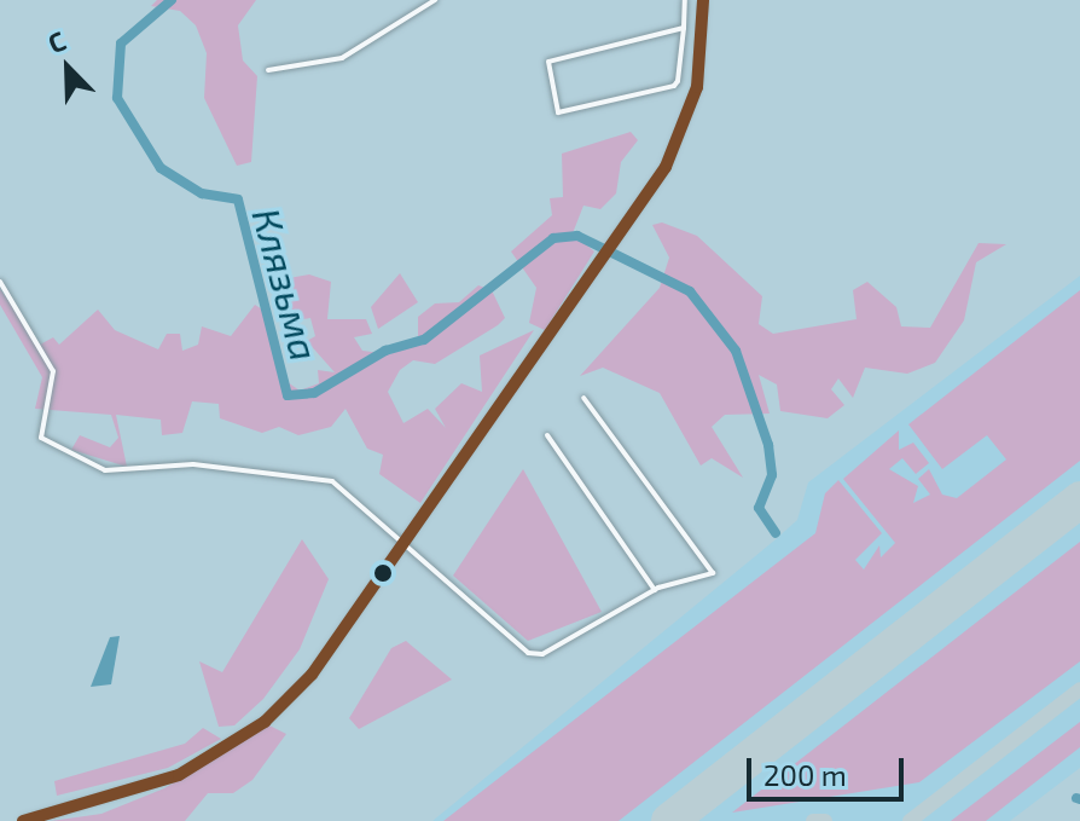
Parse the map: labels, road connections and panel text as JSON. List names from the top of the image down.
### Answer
{
  "water": ["Клязьма"],
  "scale_bar": "200 m",
  "north": "top left"
}
